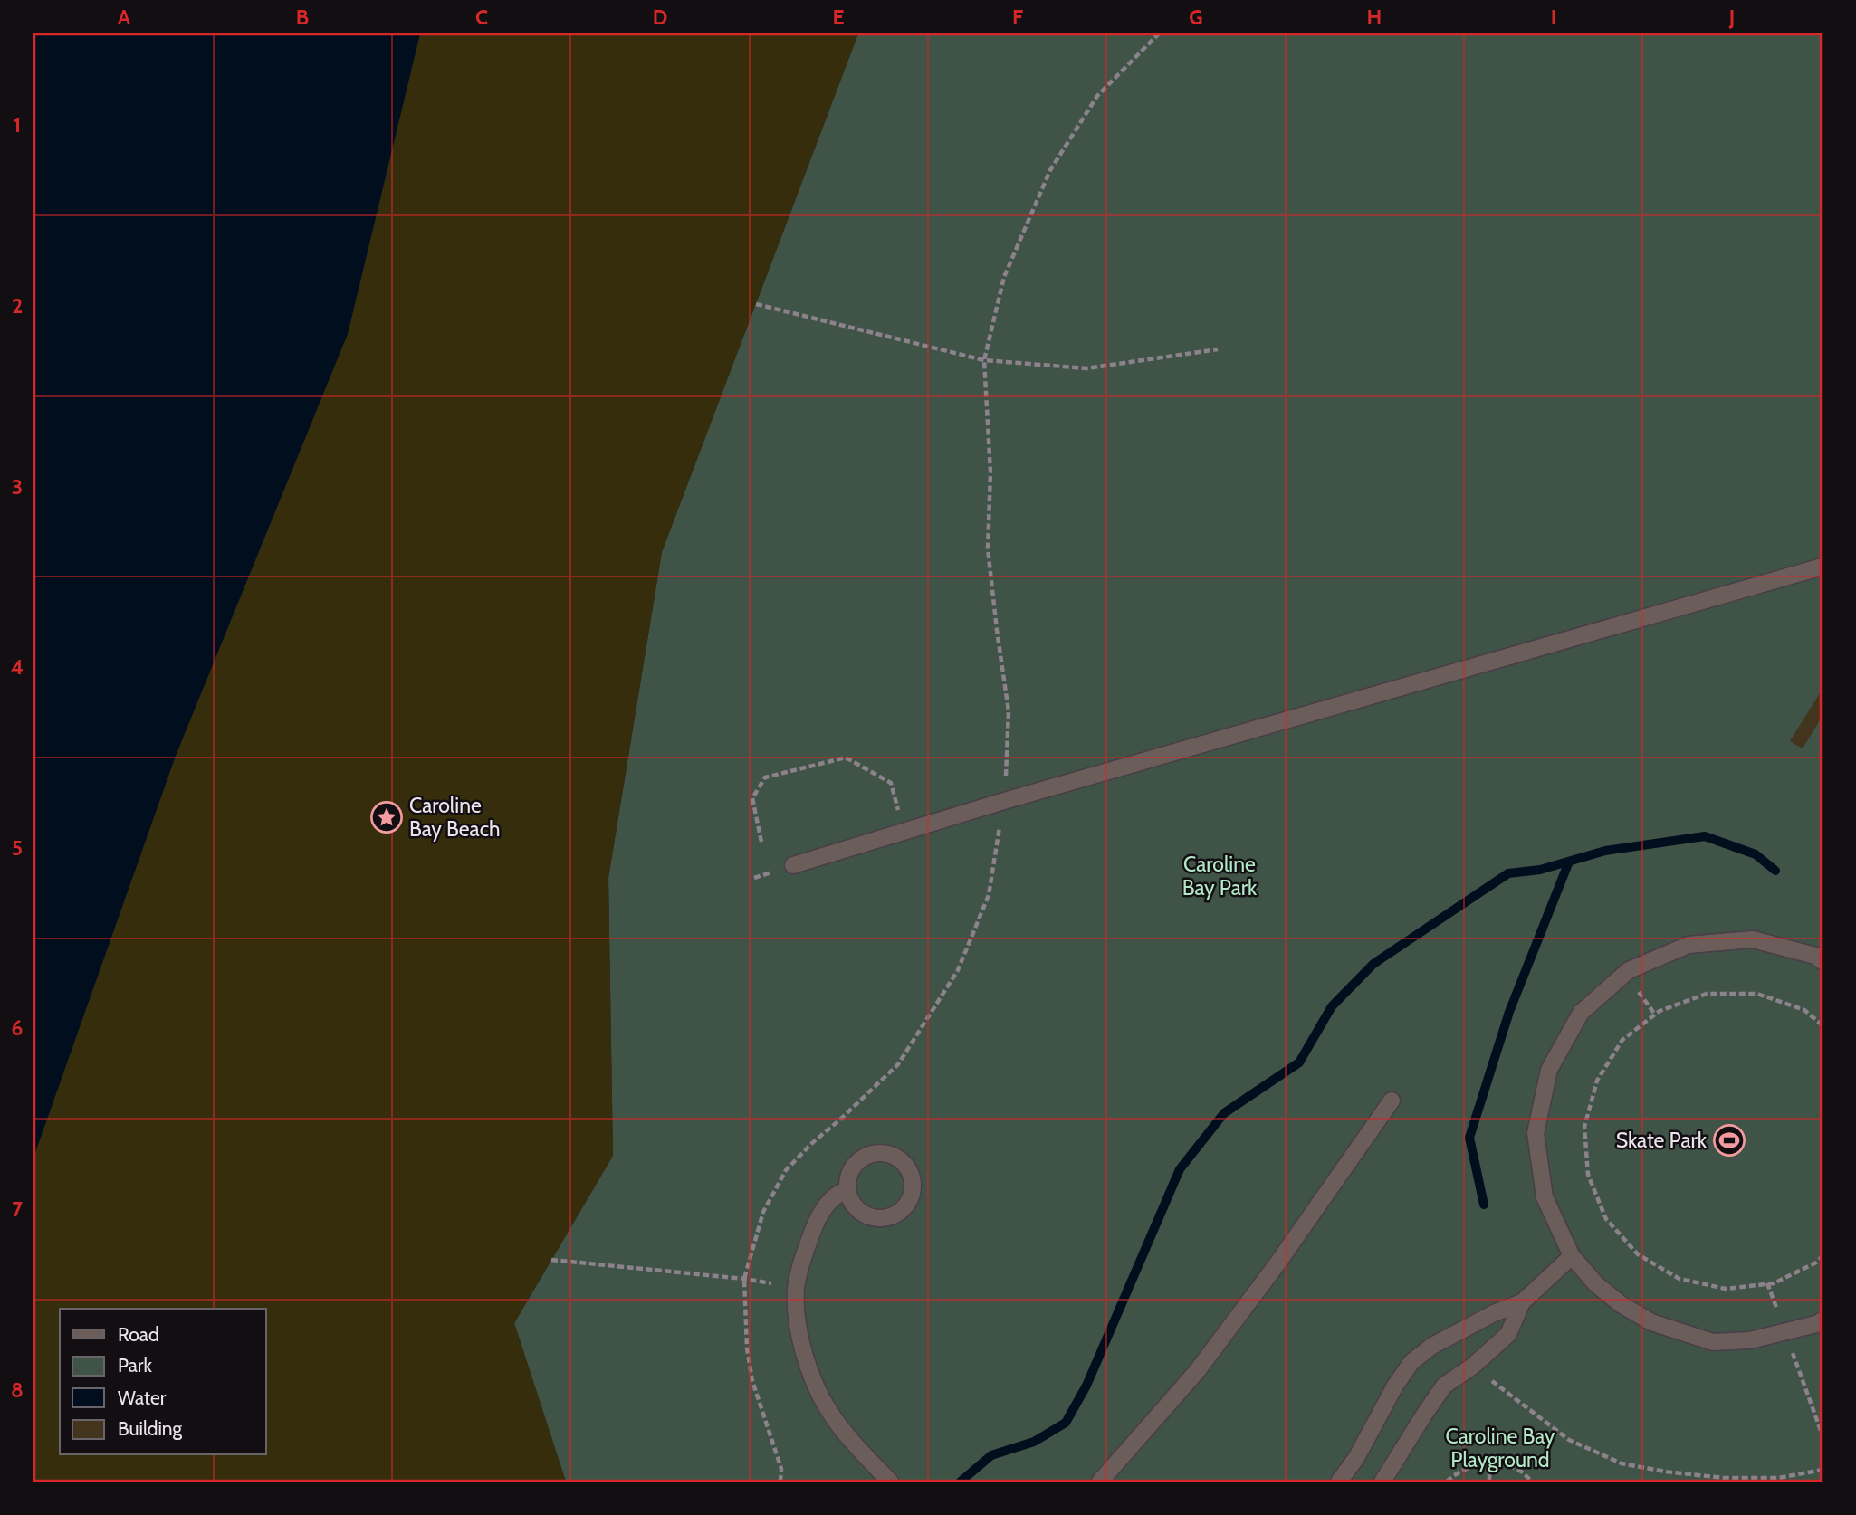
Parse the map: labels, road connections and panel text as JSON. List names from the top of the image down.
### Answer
{
  "parks": ["Caroline Bay Park", "Caroline Bay Playground"],
  "places": {
    "place": ["Caroline Bay Beach"],
    "sports": ["Skate Park"]
  },
  "legend": [
    "Road",
    "Park",
    "Water",
    "Building"
  ],
  "grid": {
    "columns": [
      "A",
      "B",
      "C",
      "D",
      "E",
      "F",
      "G",
      "H",
      "I",
      "J"
    ],
    "rows": [
      "1",
      "2",
      "3",
      "4",
      "5",
      "6",
      "7",
      "8"
    ]
  }
}
